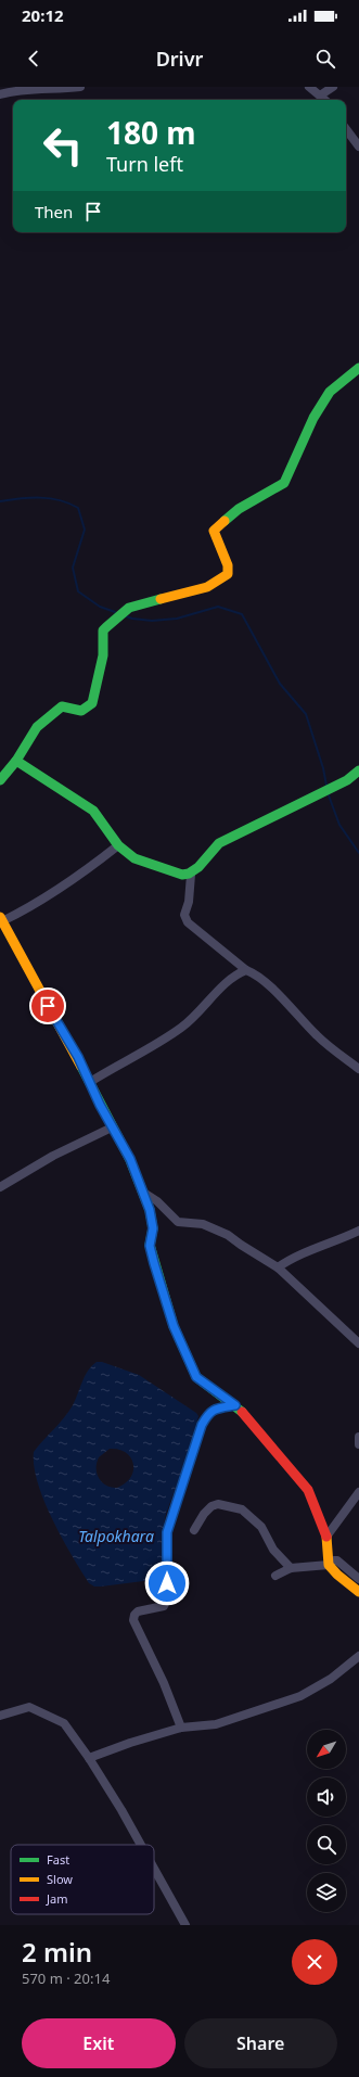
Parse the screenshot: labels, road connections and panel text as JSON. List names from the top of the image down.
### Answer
{
  "water": ["Talpokhara"],
  "legend": ["Fast", "Slow", "Jam"],
  "north": "bottom left",
  "page": {
    "status": "20:12",
    "header": "Drivr",
    "turn": ["180 m", "Turn left"],
    "then": "Then",
    "heading": ["2 min", "570 m · 20:14"],
    "buttons": ["Exit", "Share"]
  }
}
